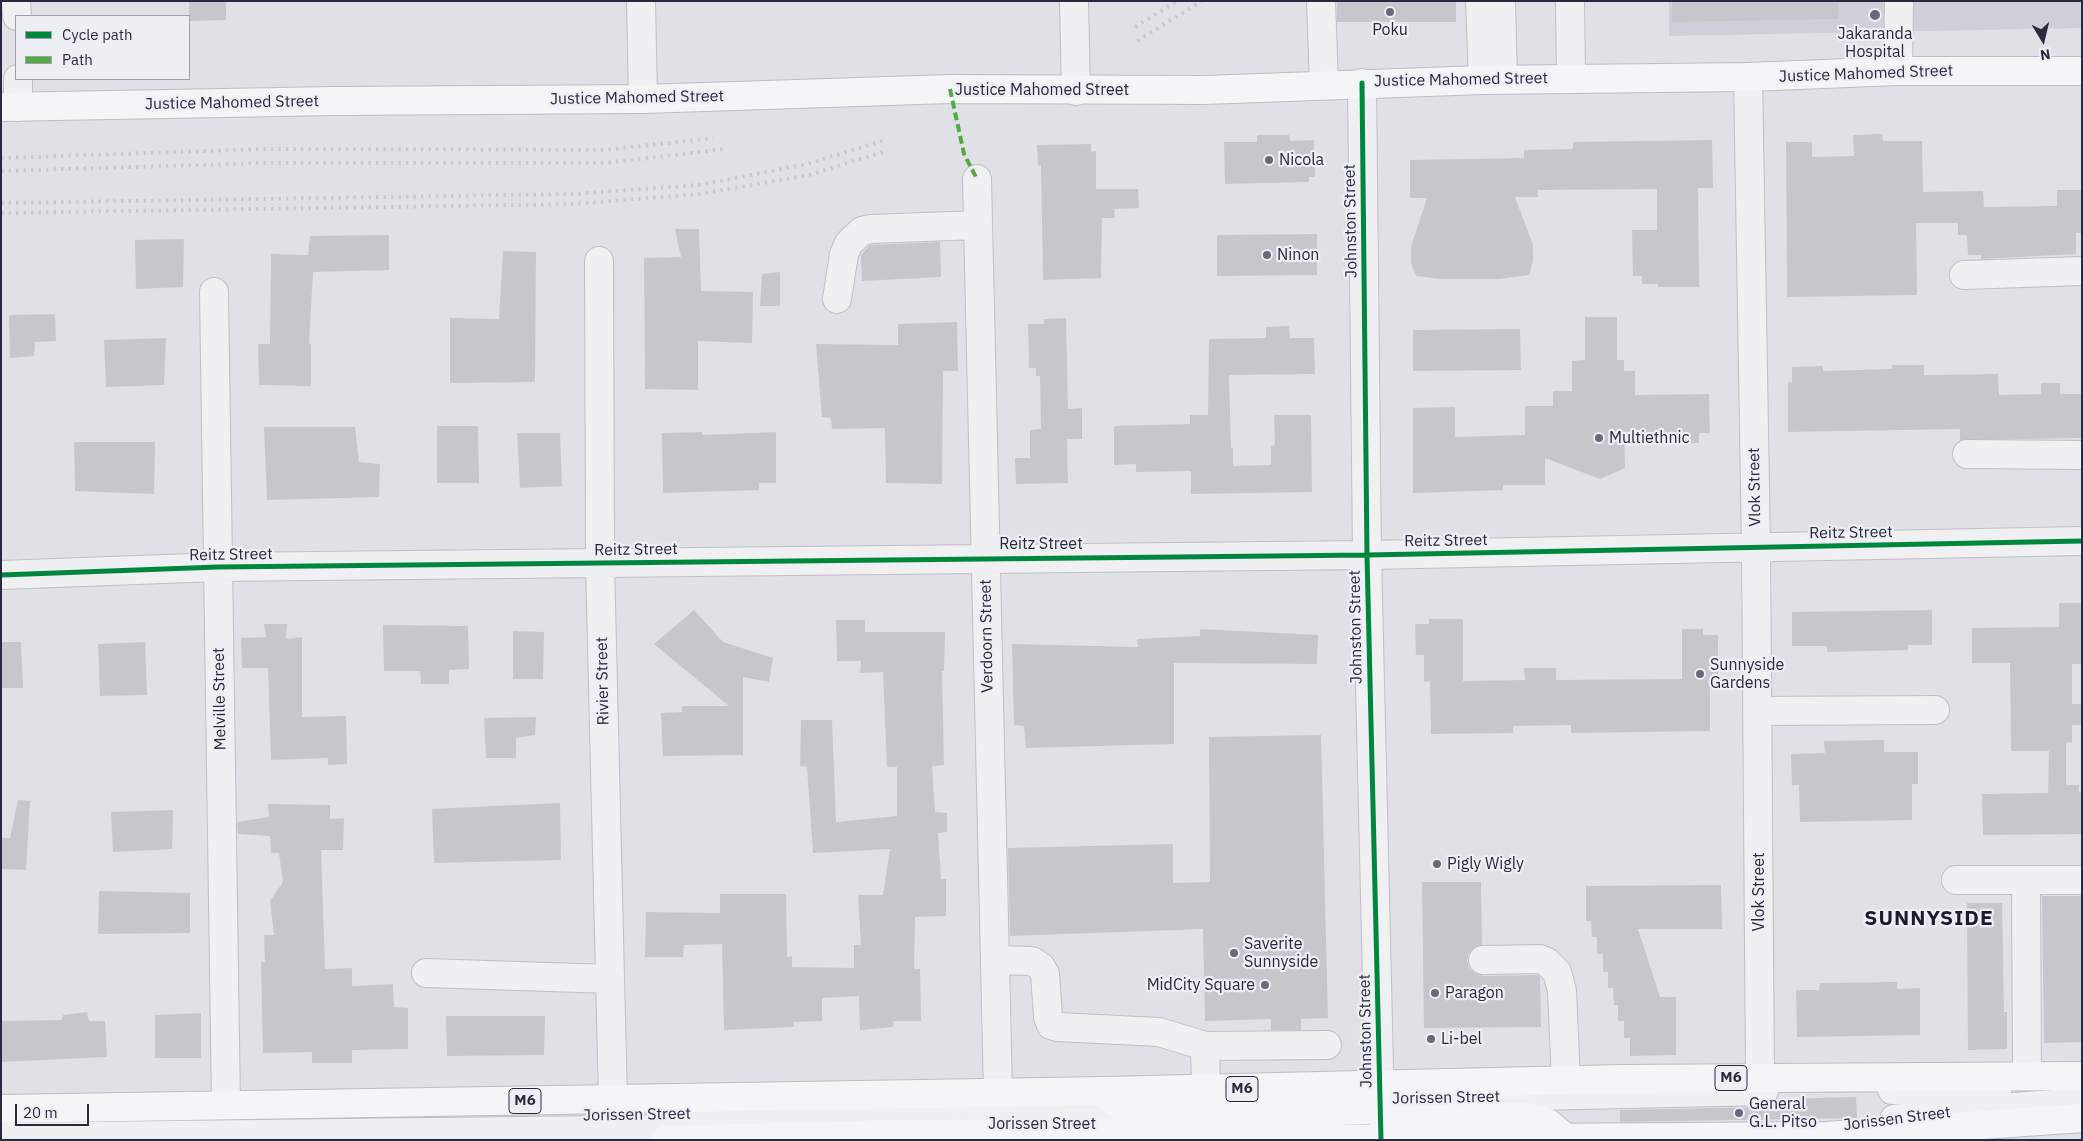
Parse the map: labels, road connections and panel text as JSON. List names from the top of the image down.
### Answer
{
  "streets": {
    "main road": ["Justice Mahomed Street", "M6", "Jorissen Street"],
    "street": [
      "Johnston Street",
      "Vlok Street",
      "Reitz Street",
      "Verdoorn Street",
      "Rivier Street",
      "Melville Street"
    ]
  },
  "crossings": [
    ["Justice Mahomed Street", "Johnston Street"],
    ["Justice Mahomed Street", "Vlok Street"],
    ["Johnston Street", "Reitz Street"],
    ["Johnston Street", "Jorissen Street"],
    ["Vlok Street", "Reitz Street"],
    ["Vlok Street", "Jorissen Street"],
    ["Reitz Street", "Verdoorn Street"],
    ["Reitz Street", "Rivier Street"],
    ["Reitz Street", "Melville Street"],
    ["Verdoorn Street", "Jorissen Street"],
    ["Rivier Street", "Jorissen Street"],
    ["Melville Street", "Jorissen Street"]
  ],
  "districts": ["SUNNYSIDE"],
  "places": [
    "Poku",
    "Jakaranda Hospital",
    "Nicola",
    "Ninon",
    "Multiethnic",
    "Sunnyside Gardens",
    "Pigly Wigly",
    "Saverite Sunnyside",
    "MidCity Square",
    "Paragon",
    "Li-bel",
    "General G.L. Pitso"
  ],
  "legend": ["Cycle path", "Path"],
  "scale_bar": "20 m",
  "north": "bottom"
}
